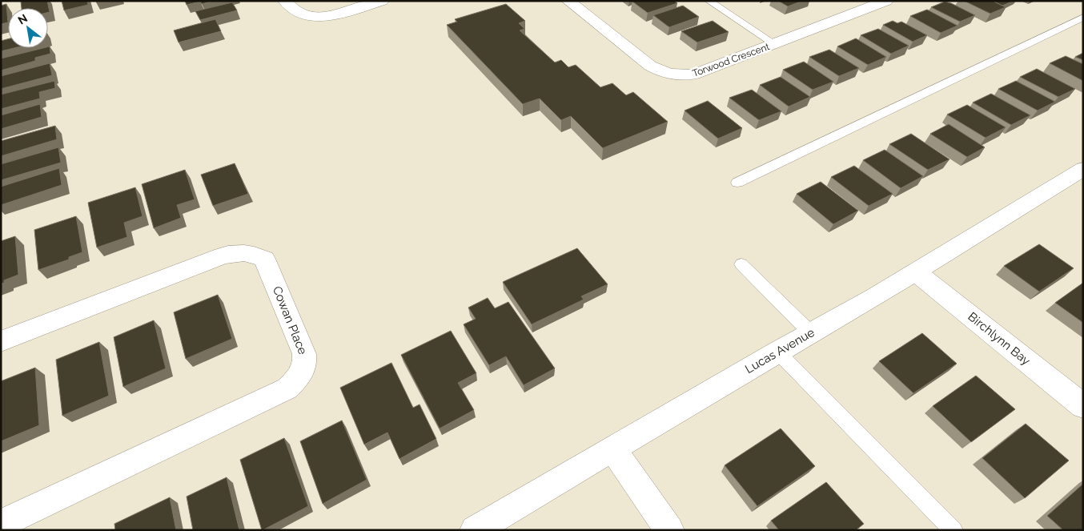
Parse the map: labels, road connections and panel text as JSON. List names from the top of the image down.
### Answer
{
  "streets": {
    "street": [
      "Torwood Crescent",
      "Cowan Place",
      "Birchlynn Bay",
      "Lucas Avenue"
    ]
  },
  "crossings": [
    ["Birchlynn Bay", "Lucas Avenue"]
  ],
  "north": "top left"
}
